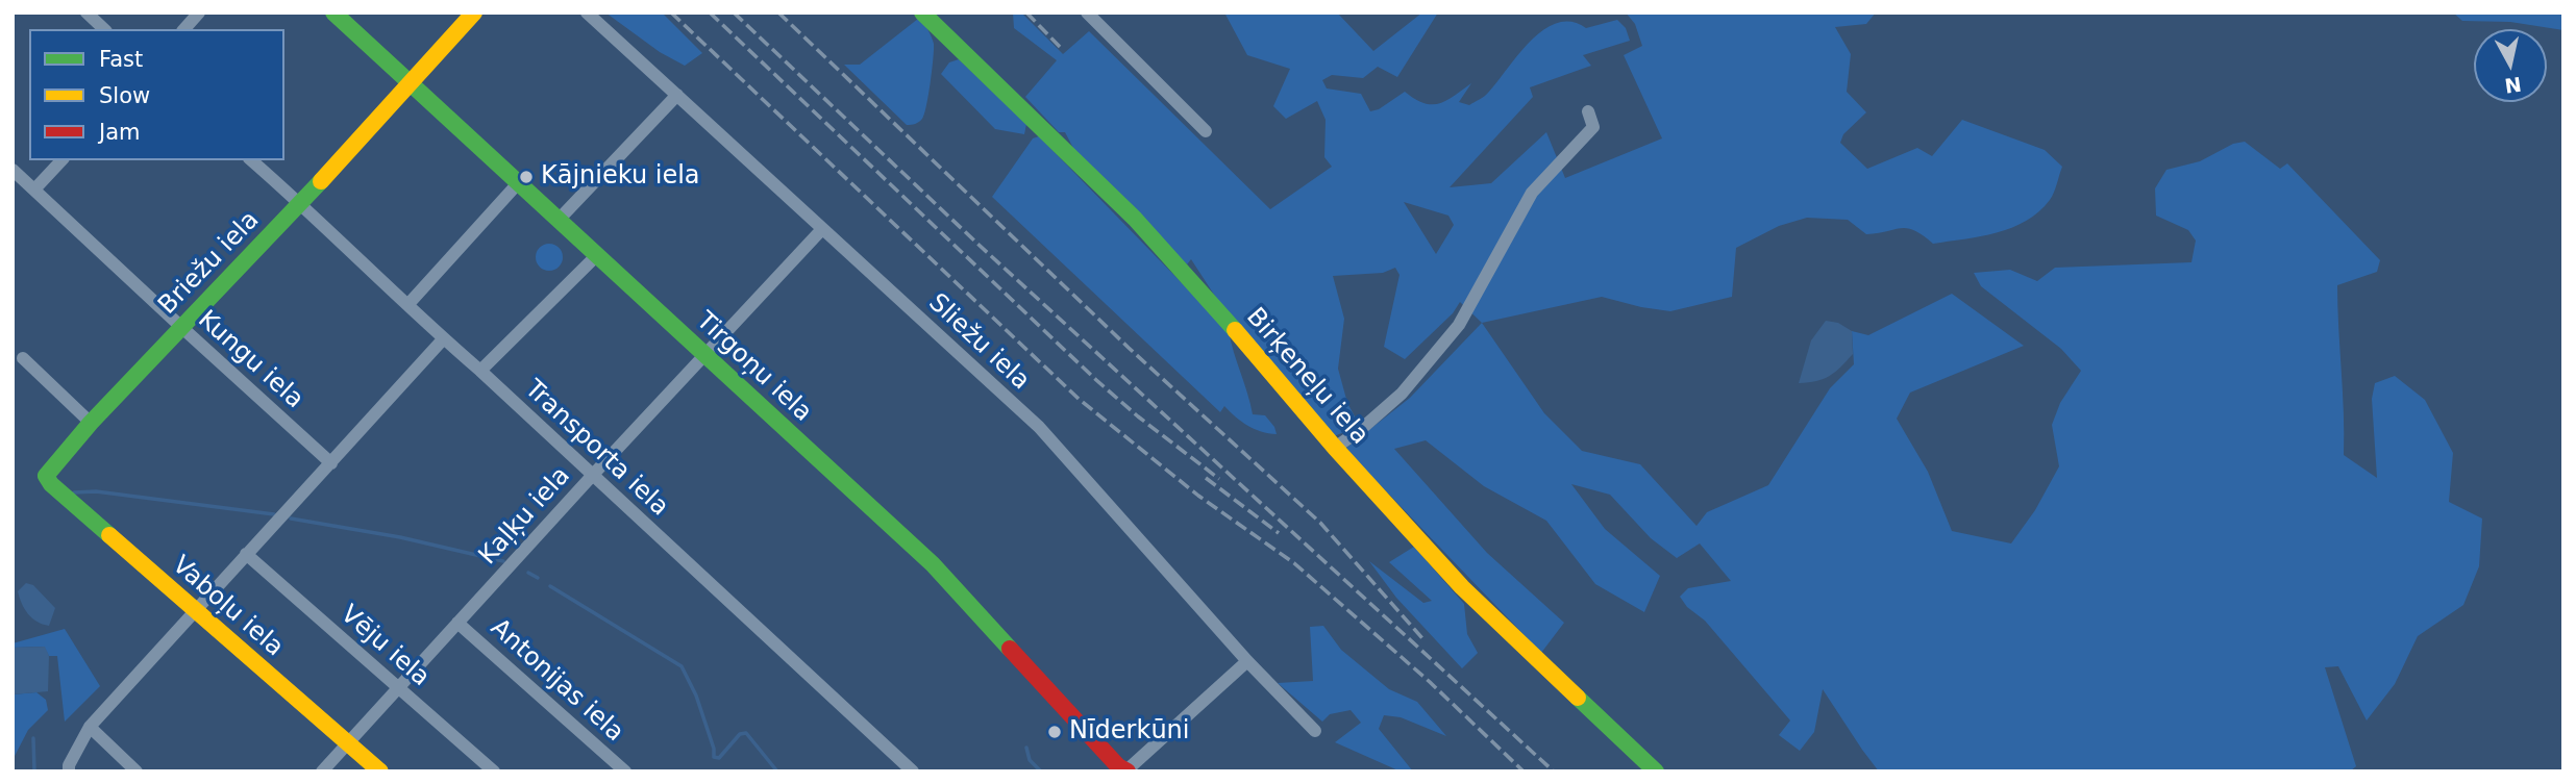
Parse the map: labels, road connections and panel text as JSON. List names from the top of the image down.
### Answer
{
  "streets": {
    "street": [
      "Briežu iela",
      "Sliežu iela",
      "Kungu iela",
      "Tirgoņu iela",
      "Birķeneļu iela",
      "Transporta iela",
      "Kaļķu iela",
      "Vaboļu iela",
      "Vēju iela",
      "Antonijas iela"
    ]
  },
  "crossings": [
    ["Briežu iela", "Kungu iela"],
    ["Briežu iela", "Tirgoņu iela"],
    ["Briežu iela", "Transporta iela"],
    ["Briežu iela", "Vaboļu iela"],
    ["Sliežu iela", "Kaļķu iela"],
    ["Tirgoņu iela", "Kaļķu iela"],
    ["Transporta iela", "Kaļķu iela"],
    ["Kaļķu iela", "Vaboļu iela"],
    ["Kaļķu iela", "Vēju iela"],
    ["Kaļķu iela", "Antonijas iela"]
  ],
  "places": ["Kājnieku iela", "Nīderkūni"],
  "legend": ["Fast", "Slow", "Jam"],
  "north": "bottom"
}
